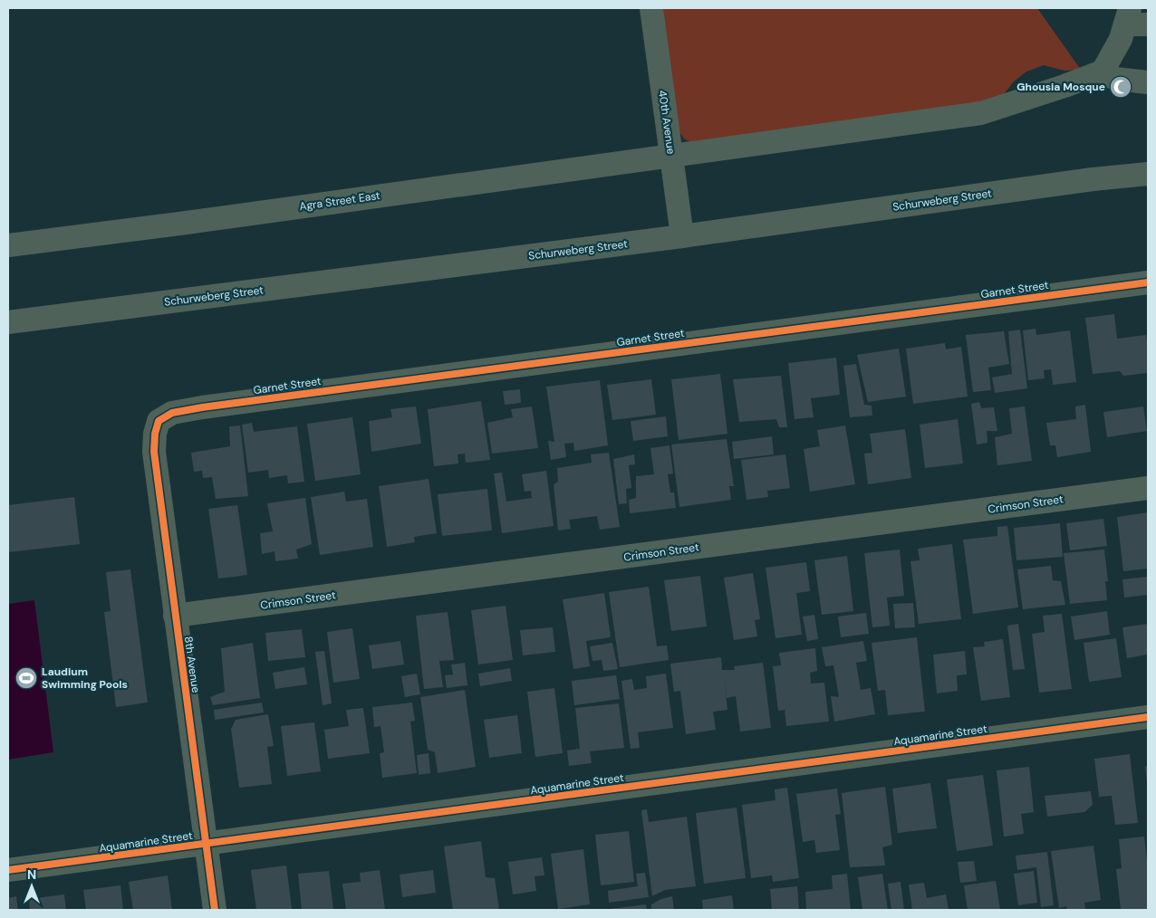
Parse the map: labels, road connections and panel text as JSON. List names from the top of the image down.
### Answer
{
  "streets": {
    "street": [
      "40th Avenue",
      "Schurweberg Street",
      "Agra Street East",
      "Garnet Street",
      "Crimson Street",
      "8th Avenue",
      "Aquamarine Street"
    ]
  },
  "crossings": [
    ["40th Avenue", "Schurweberg Street"],
    ["40th Avenue", "Agra Street East"],
    ["Garnet Street", "8th Avenue"],
    ["Crimson Street", "8th Avenue"],
    ["8th Avenue", "Aquamarine Street"]
  ],
  "places": {
    "mosque": ["Ghousia Mosque"],
    "sports": ["Laudium Swimming Pools"]
  },
  "north": "top"
}
